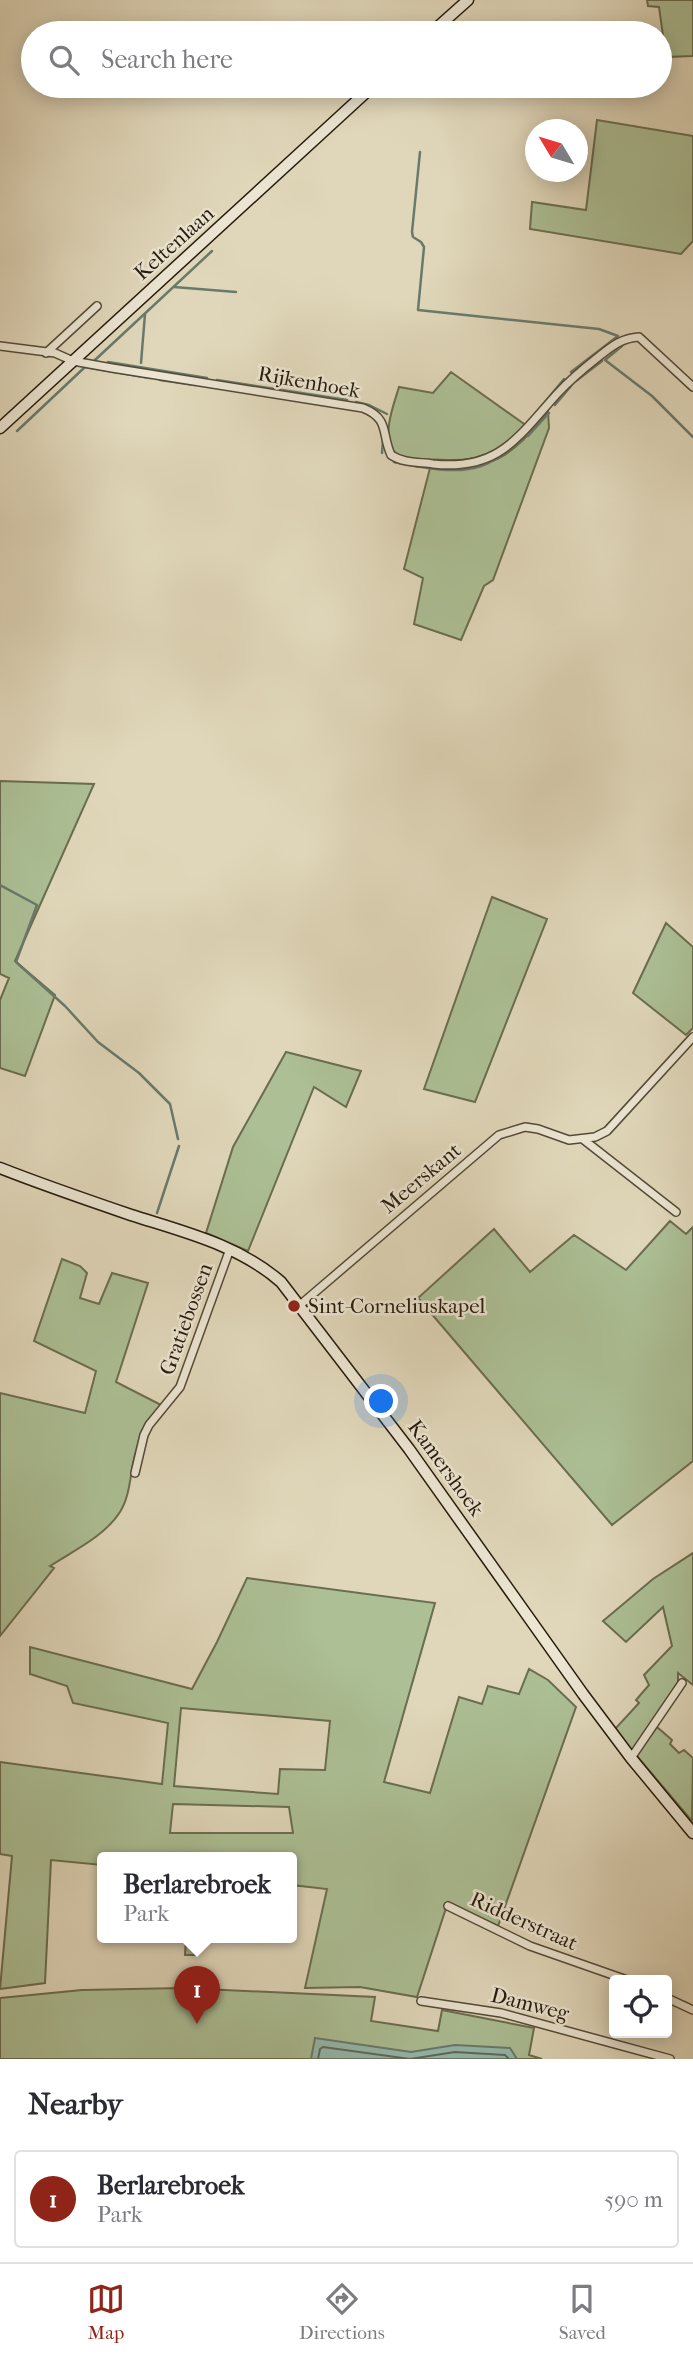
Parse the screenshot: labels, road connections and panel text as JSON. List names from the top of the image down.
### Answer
{
  "streets": {
    "street": [
      "Keltenlaan",
      "Rijkenhoek",
      "Meerskant",
      "Gratiebossen",
      "Kamershoek",
      "Ridderstraat",
      "Damweg"
    ]
  },
  "crossings": [
    ["Keltenlaan", "Rijkenhoek"],
    ["Meerskant", "Kamershoek"],
    ["Gratiebossen", "Kamershoek"]
  ],
  "places": ["Sint-Corneliuskapel"],
  "north": "top left",
  "page": {
    "search": "Search here",
    "popup": ["Berlarebroek", "Park"],
    "pins": "1",
    "heading": "Nearby",
    "list": [
      {
        "mark": "1",
        "name": "Berlarebroek",
        "note": "Park",
        "value": "590 m"
      }
    ],
    "nav": ["Map", "Directions", "Saved"]
  }
}
